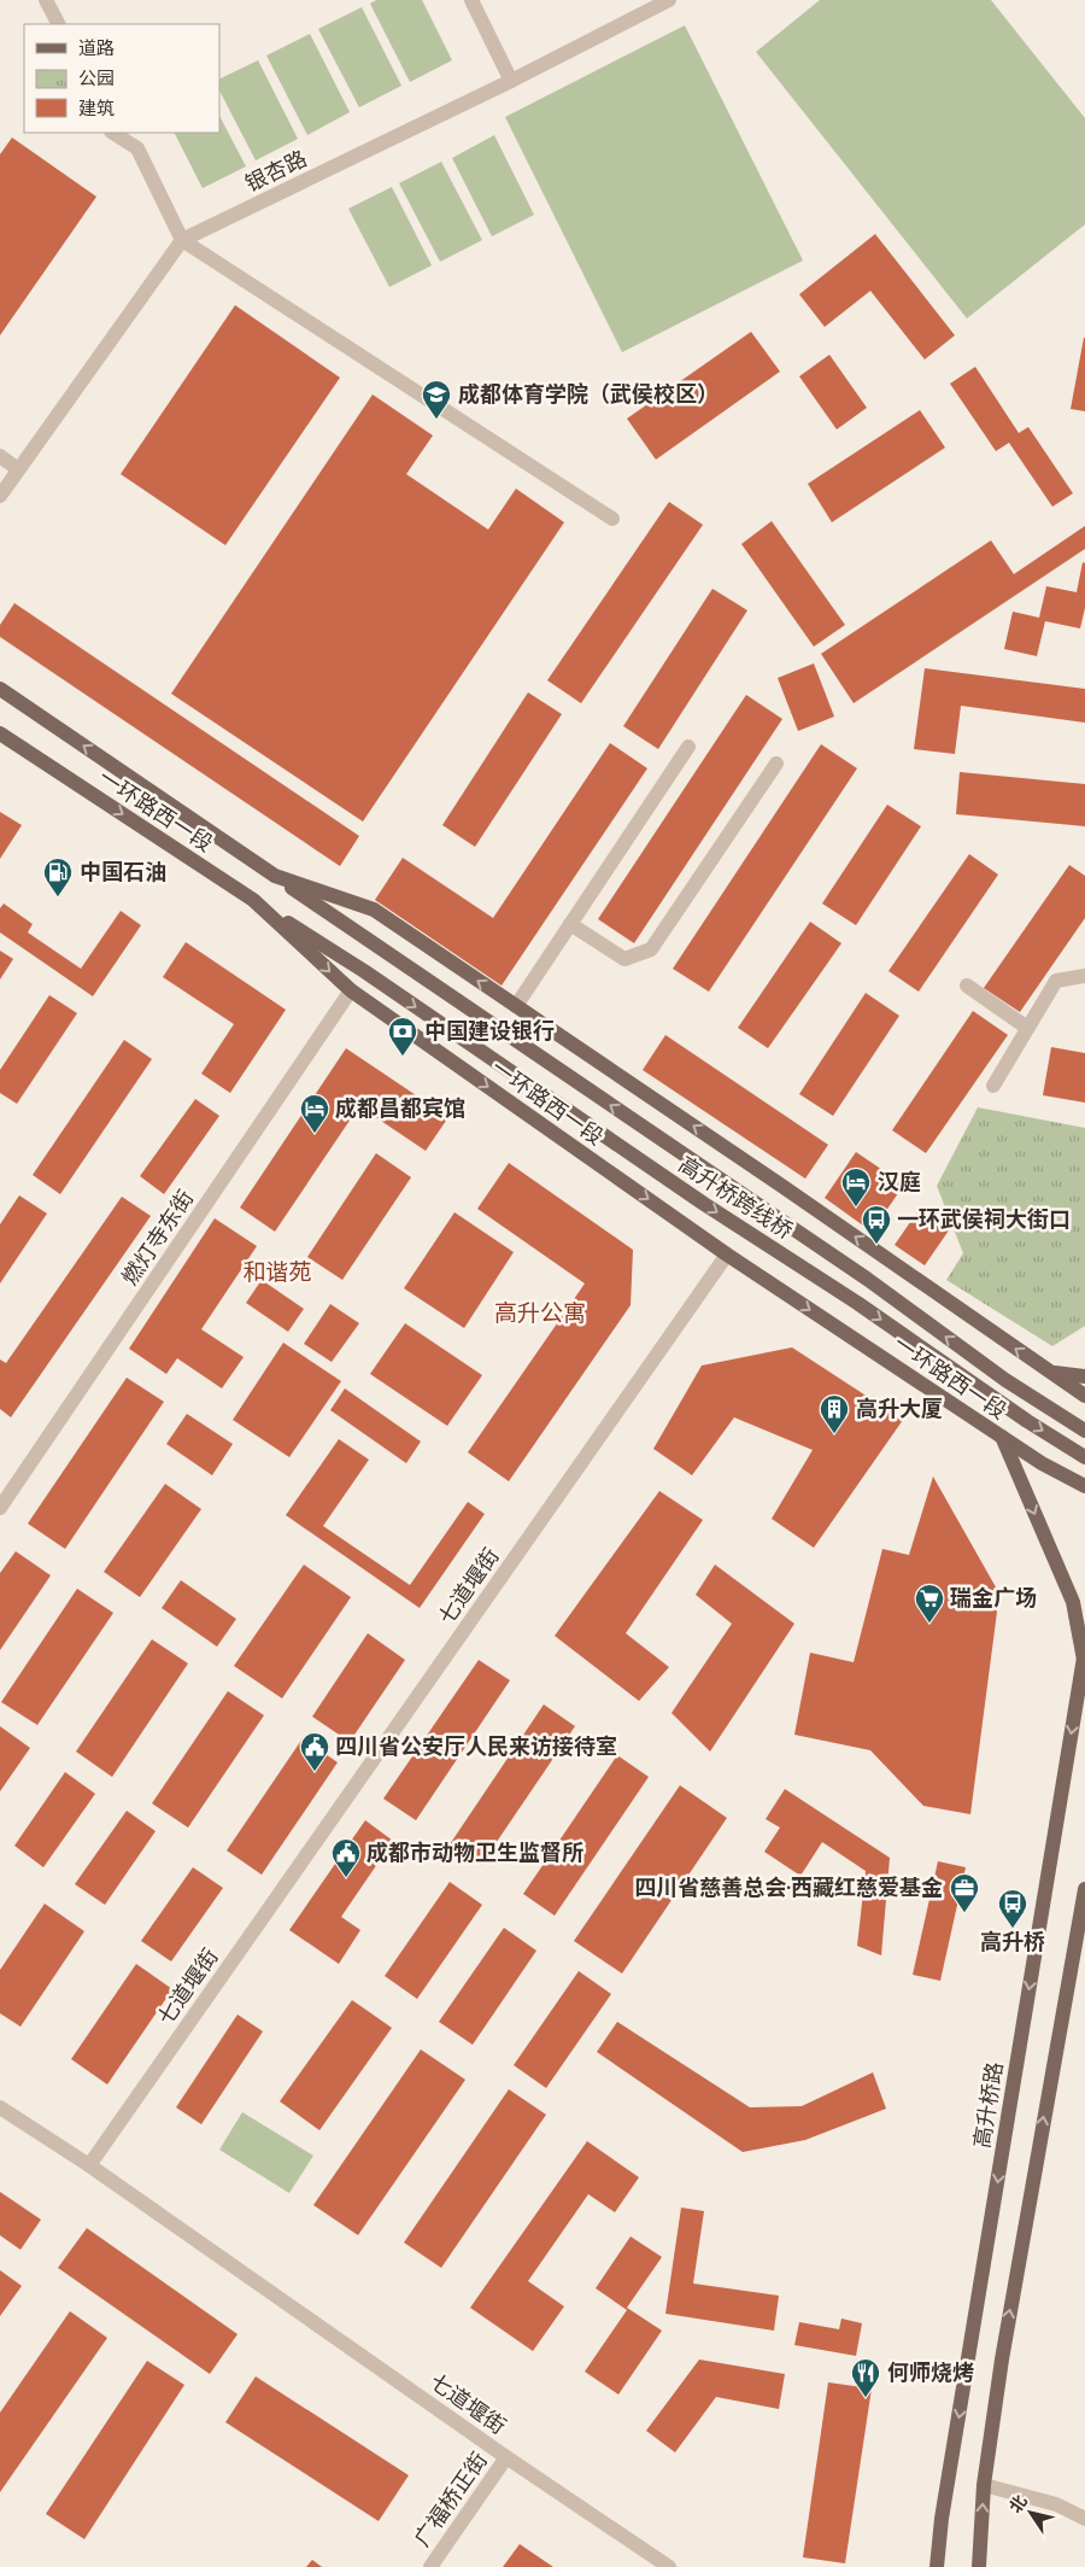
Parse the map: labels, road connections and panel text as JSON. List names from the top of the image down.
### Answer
{
  "streets": {
    "main road": ["一环路西一段", "高升桥跨线桥", "高升桥路"],
    "street": [
      "银杏路",
      "燃灯寺东街",
      "七道堰街",
      "广福桥正街"
    ]
  },
  "crossings": [
    ["一环路西一段", "高升桥跨线桥"],
    ["一环路西一段", "燃灯寺东街"],
    ["一环路西一段", "七道堰街"],
    ["七道堰街", "广福桥正街"]
  ],
  "districts": ["和谐苑", "高升公寓"],
  "places": {
    "school or university": ["成都体育学院（武侯校区）"],
    "fuel station": ["中国石油"],
    "bank": ["中国建设银行"],
    "hotel": ["成都昌都宾馆", "汉庭"],
    "bus stop": ["一环武侯祠大街口", "高升桥"],
    "building": ["高升大厦"],
    "supermarket": ["瑞金广场"],
    "public building": ["四川省公安厅人民来访接待室", "成都市动物卫生监督所"],
    "office": ["四川省慈善总会·西藏红慈爱基金"],
    "restaurant": ["何师烧烤"]
  },
  "legend": ["道路", "公园", "建筑"],
  "north": "top left"
}
